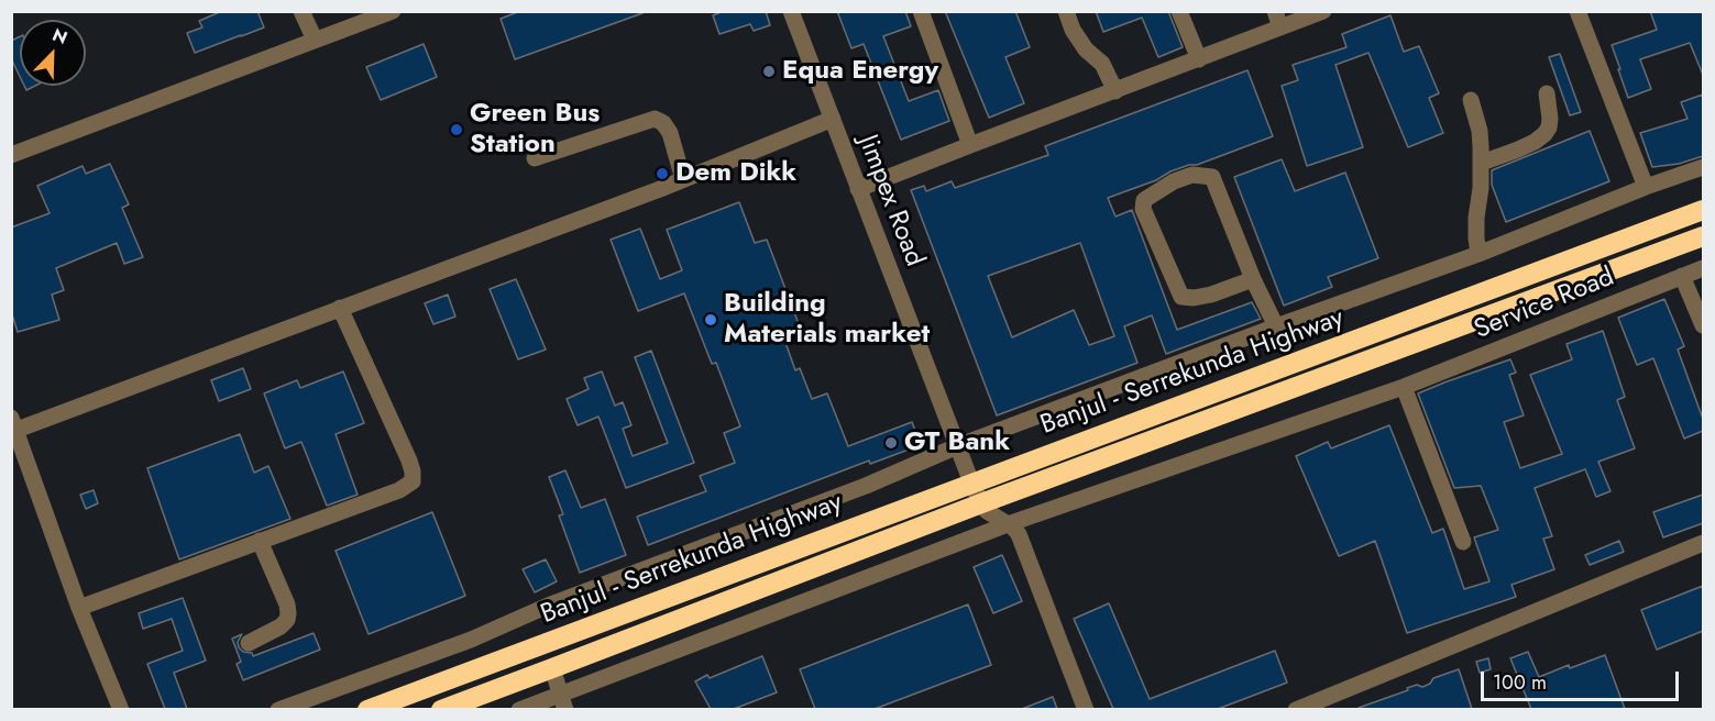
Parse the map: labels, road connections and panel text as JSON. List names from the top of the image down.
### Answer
{
  "streets": {
    "highway": ["Banjul - Serrekunda Highway"],
    "street": ["Jimpex Road", "Service Road"]
  },
  "crossings": [
    ["Jimpex Road", "Banjul - Serrekunda Highway"]
  ],
  "places": [
    "Equa Energy",
    "Green Bus Station",
    "Dem Dikk",
    "Building Materials market",
    "GT Bank"
  ],
  "scale_bar": "100 m",
  "north": "top right"
}
